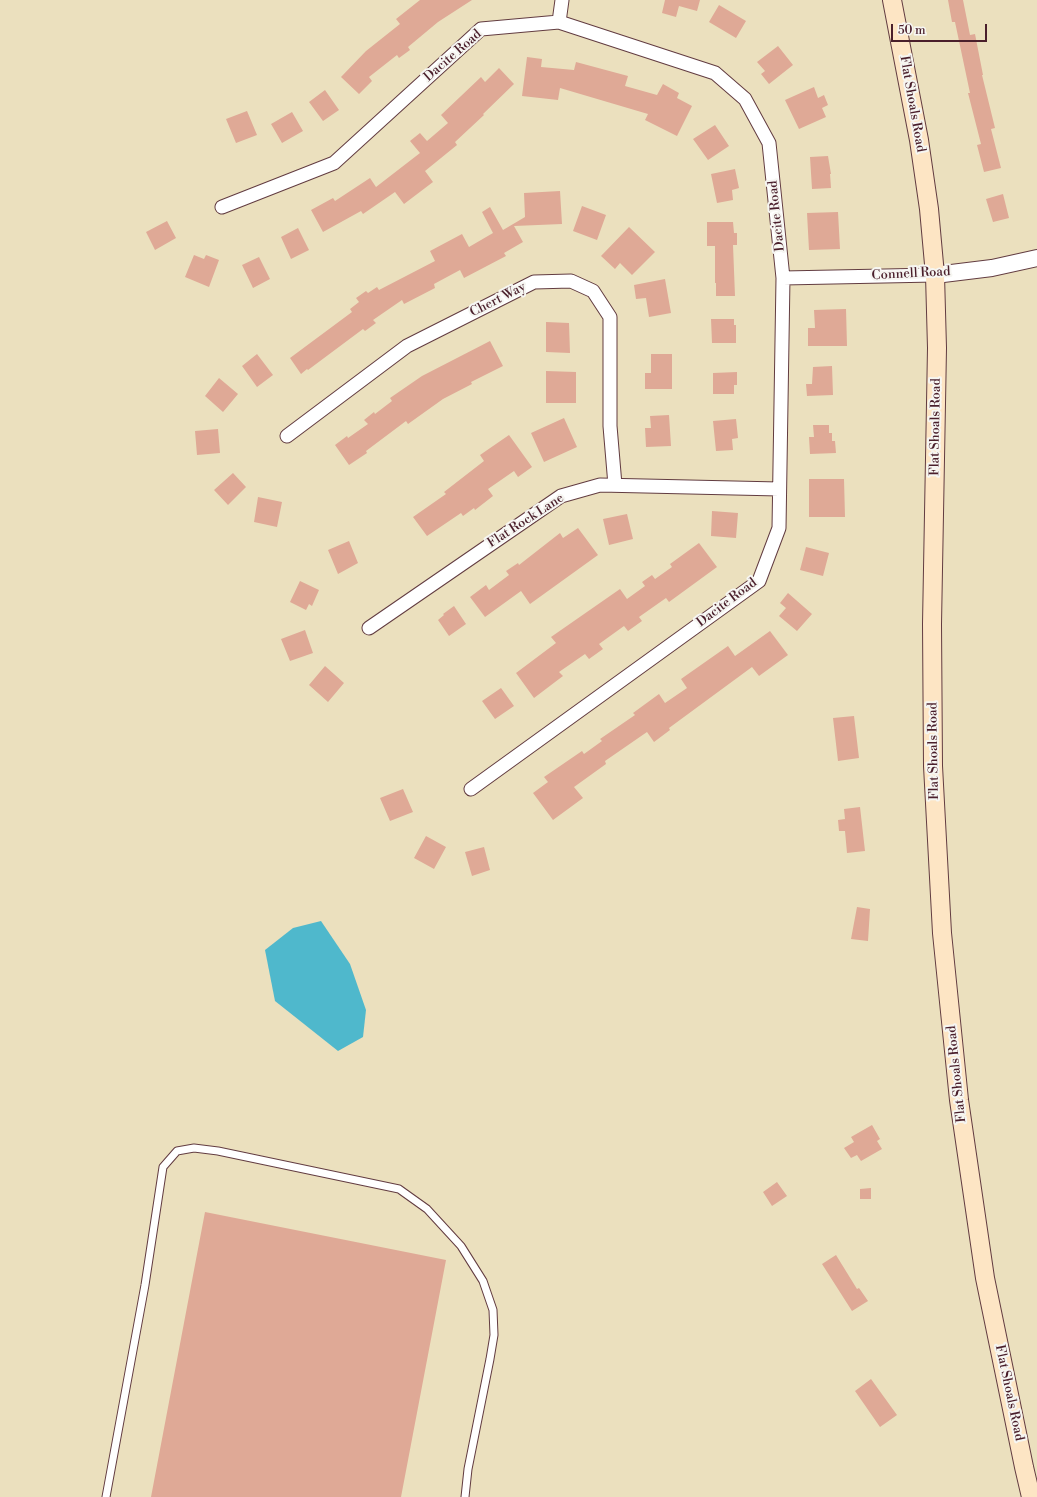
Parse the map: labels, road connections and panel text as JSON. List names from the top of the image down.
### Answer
{
  "streets": {
    "main road": ["Flat Shoals Road"],
    "street": [
      "Dacite Road",
      "Connell Road",
      "Chert Way",
      "Flat Rock Lane"
    ]
  },
  "crossings": [
    ["Dacite Road", "Connell Road"],
    ["Dacite Road", "Flat Rock Lane"],
    ["Flat Shoals Road", "Connell Road"],
    ["Chert Way", "Flat Rock Lane"]
  ],
  "scale_bar": "50 m"
}
